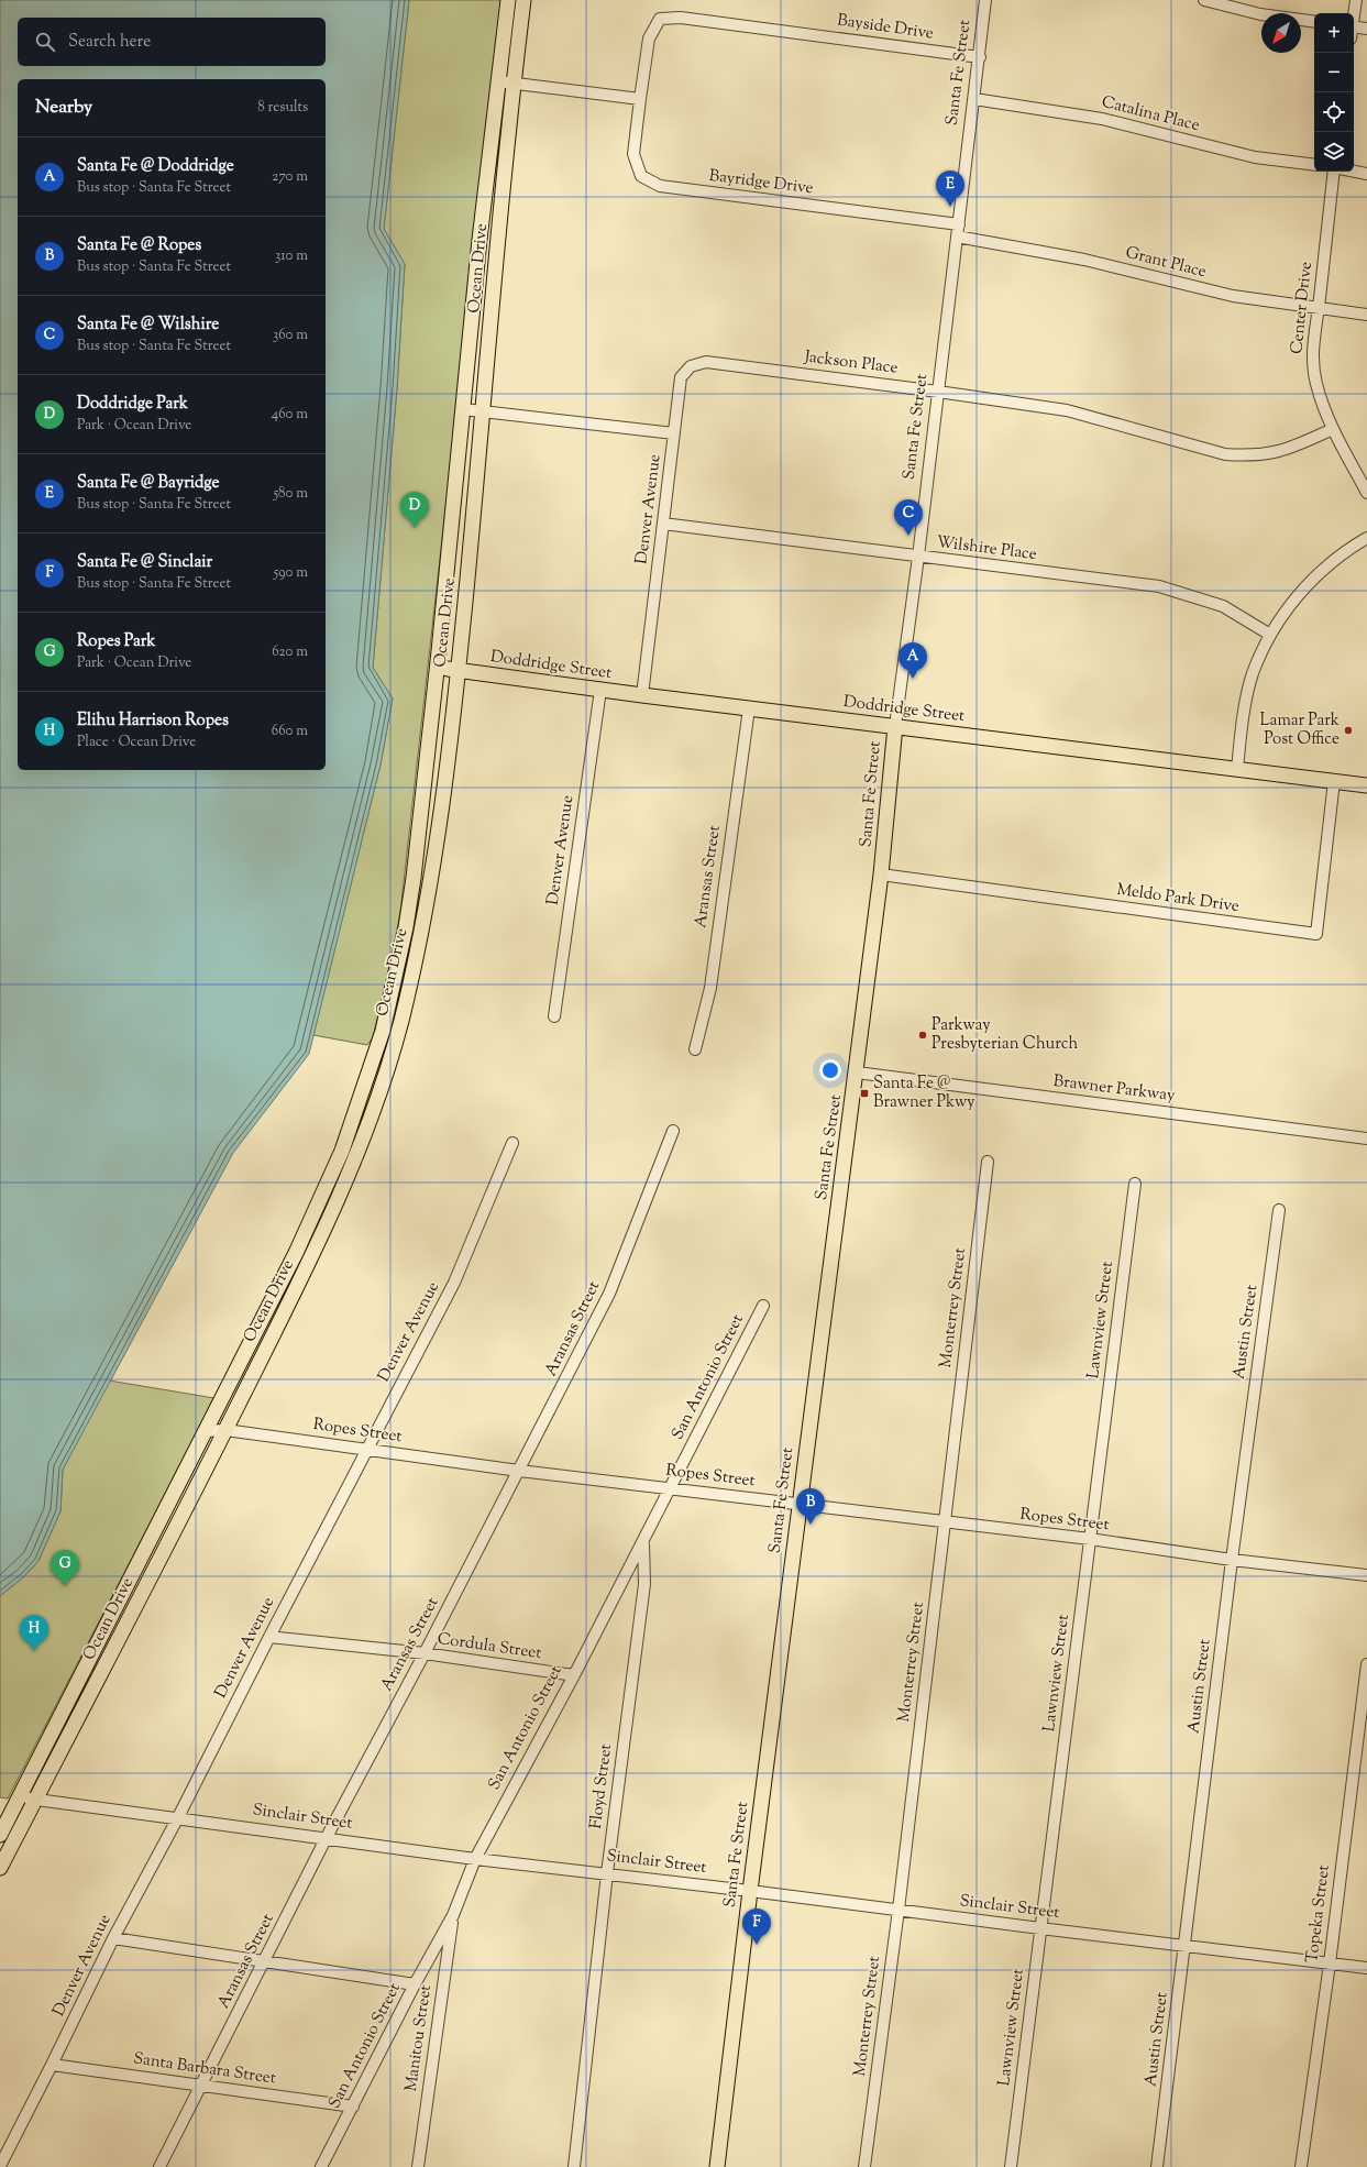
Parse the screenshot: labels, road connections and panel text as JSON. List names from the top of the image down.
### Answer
{
  "streets": {
    "main road": ["Santa Fe Street", "Ocean Drive", "Doddridge Street"],
    "street": [
      "Bayside Drive",
      "Catalina Place",
      "Bayridge Drive",
      "Grant Place",
      "Center Drive",
      "Jackson Place",
      "Denver Avenue",
      "Wilshire Place",
      "Aransas Street",
      "Meldo Park Drive",
      "Brawner Parkway",
      "Monterrey Street",
      "Lawnview Street",
      "Austin Street",
      "San Antonio Street",
      "Ropes Street",
      "Cordula Street",
      "Floyd Street",
      "Sinclair Street",
      "Topeka Street",
      "Manitou Street",
      "Santa Barbara Street"
    ]
  },
  "crossings": [
    ["Bayside Drive", "Santa Fe Street"],
    ["Bayside Drive", "Bayridge Drive"],
    ["Santa Fe Street", "Catalina Place"],
    ["Santa Fe Street", "Bayridge Drive"],
    ["Santa Fe Street", "Grant Place"],
    ["Santa Fe Street", "Jackson Place"],
    ["Santa Fe Street", "Wilshire Place"],
    ["Santa Fe Street", "Doddridge Street"],
    ["Santa Fe Street", "Meldo Park Drive"],
    ["Santa Fe Street", "Brawner Parkway"],
    ["Santa Fe Street", "Ropes Street"],
    ["Santa Fe Street", "Sinclair Street"],
    ["Grant Place", "Center Drive"],
    ["Ocean Drive", "Doddridge Street"],
    ["Ocean Drive", "Ropes Street"],
    ["Ocean Drive", "Sinclair Street"],
    ["Center Drive", "Jackson Place"],
    ["Jackson Place", "Denver Avenue"],
    ["Denver Avenue", "Wilshire Place"],
    ["Denver Avenue", "Doddridge Street"],
    ["Denver Avenue", "Ropes Street"],
    ["Denver Avenue", "Cordula Street"],
    ["Denver Avenue", "Sinclair Street"],
    ["Denver Avenue", "Santa Barbara Street"],
    ["Doddridge Street", "Aransas Street"],
    ["Doddridge Street", "Meldo Park Drive"],
    ["Aransas Street", "Ropes Street"],
    ["Aransas Street", "Cordula Street"],
    ["Aransas Street", "Sinclair Street"],
    ["Aransas Street", "Santa Barbara Street"],
    ["Monterrey Street", "Ropes Street"],
    ["Monterrey Street", "Sinclair Street"],
    ["Lawnview Street", "Ropes Street"],
    ["Lawnview Street", "Sinclair Street"],
    ["Austin Street", "Ropes Street"],
    ["Austin Street", "Sinclair Street"],
    ["San Antonio Street", "Ropes Street"],
    ["San Antonio Street", "Cordula Street"],
    ["San Antonio Street", "Floyd Street"],
    ["San Antonio Street", "Sinclair Street"],
    ["San Antonio Street", "Manitou Street"],
    ["San Antonio Street", "Santa Barbara Street"],
    ["Floyd Street", "Sinclair Street"],
    ["Sinclair Street", "Topeka Street"]
  ],
  "places": {
    "other": ["Lamar Park Post Office", "Parkway Presbyterian Church"],
    "transit": ["Santa Fe @ Brawner Pkwy"]
  },
  "north": "bottom left",
  "page": {
    "map_buttons": ["+", "−"],
    "search": "Search here",
    "heading": ["Nearby", "8 results"],
    "list": [
      {
        "mark": "A",
        "name": "Santa Fe @ Doddridge",
        "note": "Bus stop · Santa Fe Street",
        "value": "270 m"
      },
      {
        "mark": "B",
        "name": "Santa Fe @ Ropes",
        "note": "Bus stop · Santa Fe Street",
        "value": "310 m"
      },
      {
        "mark": "C",
        "name": "Santa Fe @ Wilshire",
        "note": "Bus stop · Santa Fe Street",
        "value": "360 m"
      },
      {
        "mark": "D",
        "name": "Doddridge Park",
        "note": "Park · Ocean Drive",
        "value": "460 m"
      },
      {
        "mark": "E",
        "name": "Santa Fe @ Bayridge",
        "note": "Bus stop · Santa Fe Street",
        "value": "580 m"
      },
      {
        "mark": "F",
        "name": "Santa Fe @ Sinclair",
        "note": "Bus stop · Santa Fe Street",
        "value": "590 m"
      },
      {
        "mark": "G",
        "name": "Ropes Park",
        "note": "Park · Ocean Drive",
        "value": "620 m"
      },
      {
        "mark": "H",
        "name": "Elihu Harrison Ropes",
        "note": "Place · Ocean Drive",
        "value": "660 m"
      }
    ],
    "pins": [
      "E",
      "D",
      "C",
      "A",
      "B",
      "G",
      "H",
      "F"
    ]
  }
}
